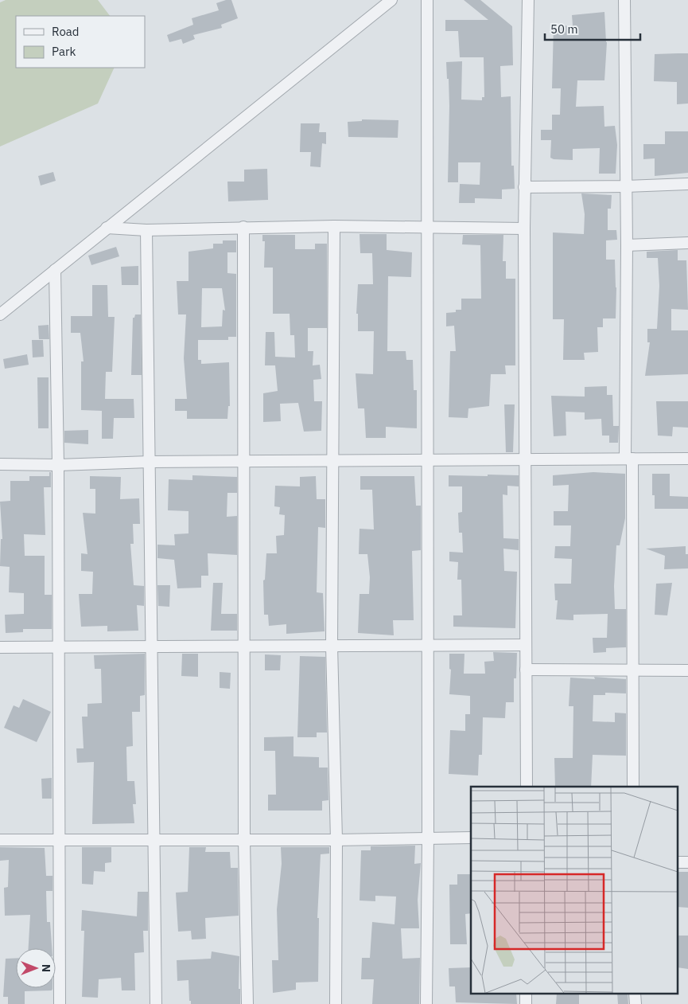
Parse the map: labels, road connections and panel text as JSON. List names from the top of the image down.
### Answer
{
  "legend": ["Road", "Park"],
  "scale_bar": "50 m",
  "north": "right"
}
